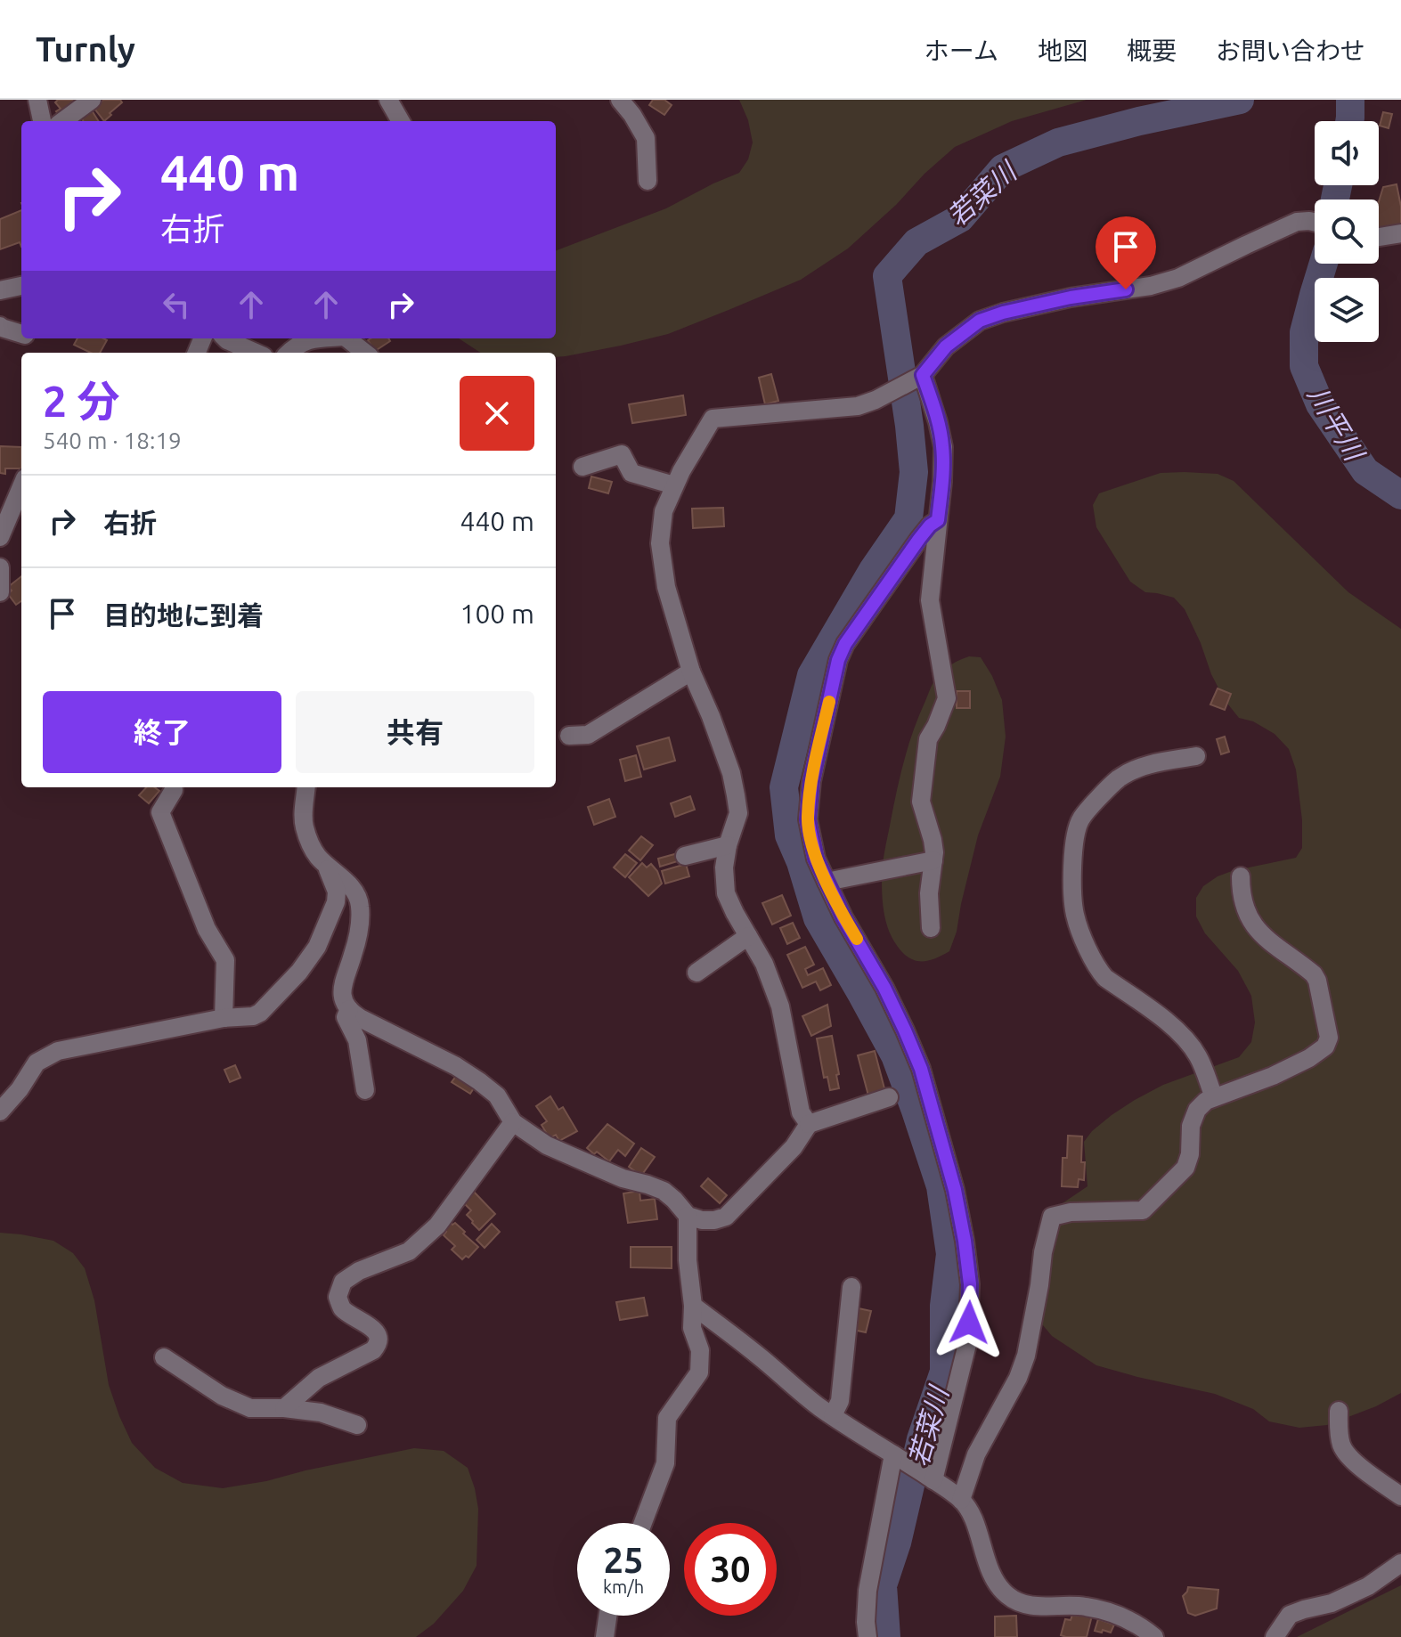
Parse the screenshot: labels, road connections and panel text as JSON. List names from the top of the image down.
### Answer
{
  "water": ["若菜川", "川平川"],
  "page": {
    "header": "Turnly",
    "nav": [
      "ホーム",
      "地図",
      "概要",
      "お問い合わせ"
    ],
    "turn": ["440 m", "右折"],
    "heading": ["2 分", "540 m · 18:19"],
    "list": [
      {
        "name": "右折",
        "value": "440 m"
      },
      {
        "name": "目的地に到着",
        "value": "100 m"
      }
    ],
    "buttons": ["終了", "共有"],
    "speed": "25 km/h",
    "limit": "30"
  }
}
